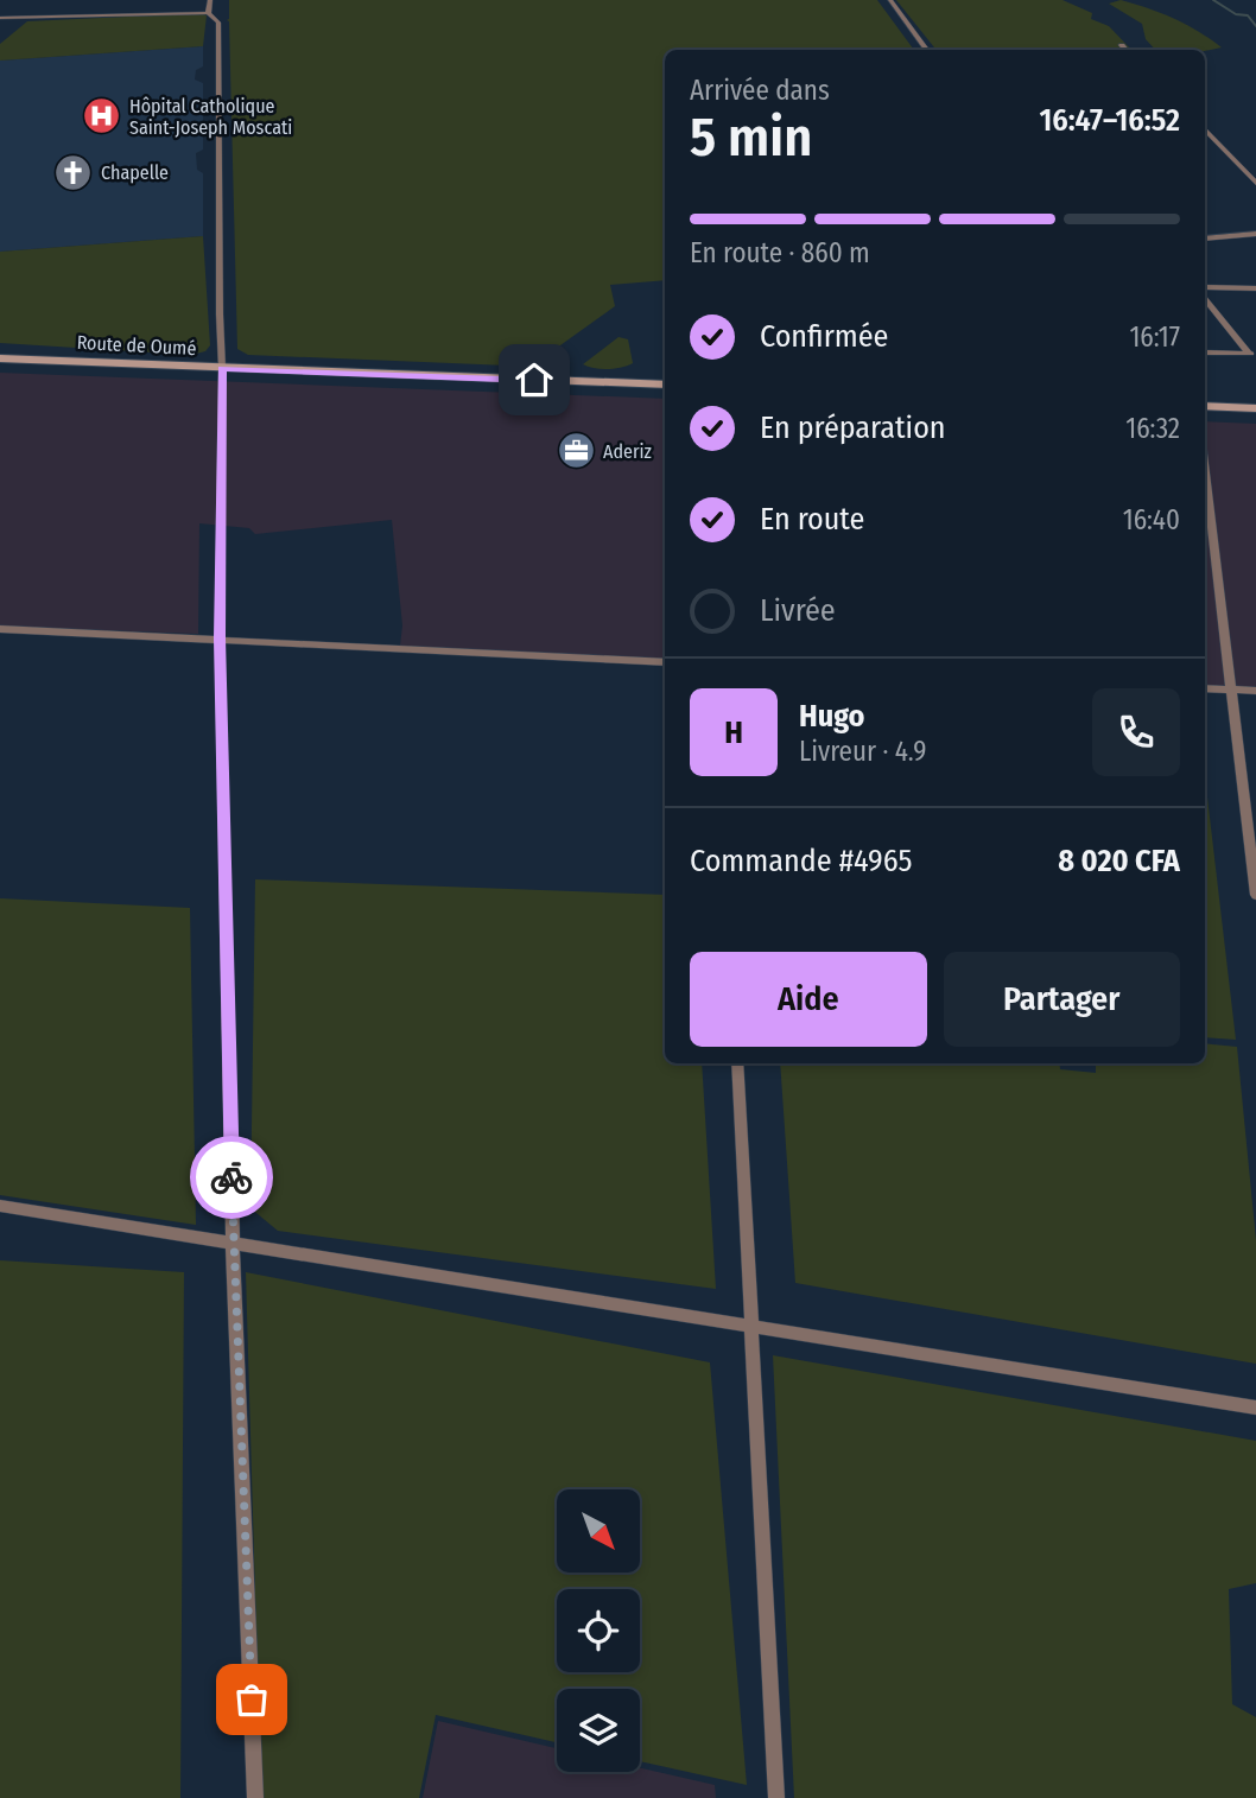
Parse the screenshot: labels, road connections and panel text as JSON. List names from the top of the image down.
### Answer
{
  "streets": {
    "main road": ["Route de Oumé"]
  },
  "places": {
    "hospital": ["Hôpital Catholique Saint-Joseph Moscati"],
    "church": ["Chapelle"],
    "office": ["Aderiz"]
  },
  "north": "bottom right",
  "page": {
    "heading": ["5 min", "Arrivée dans", "16:47–16:52"],
    "panel": [
      "Hugo",
      "Livreur · 4.9",
      "Commande #4965",
      "8 020 CFA"
    ],
    "bar": "En route · 860 m",
    "list": [
      ["Confirmée", "16:17"],
      ["En préparation", "16:32"],
      ["En route", "16:40"],
      "Livrée"
    ],
    "round": "H",
    "buttons": ["Aide", "Partager"]
  }
}
